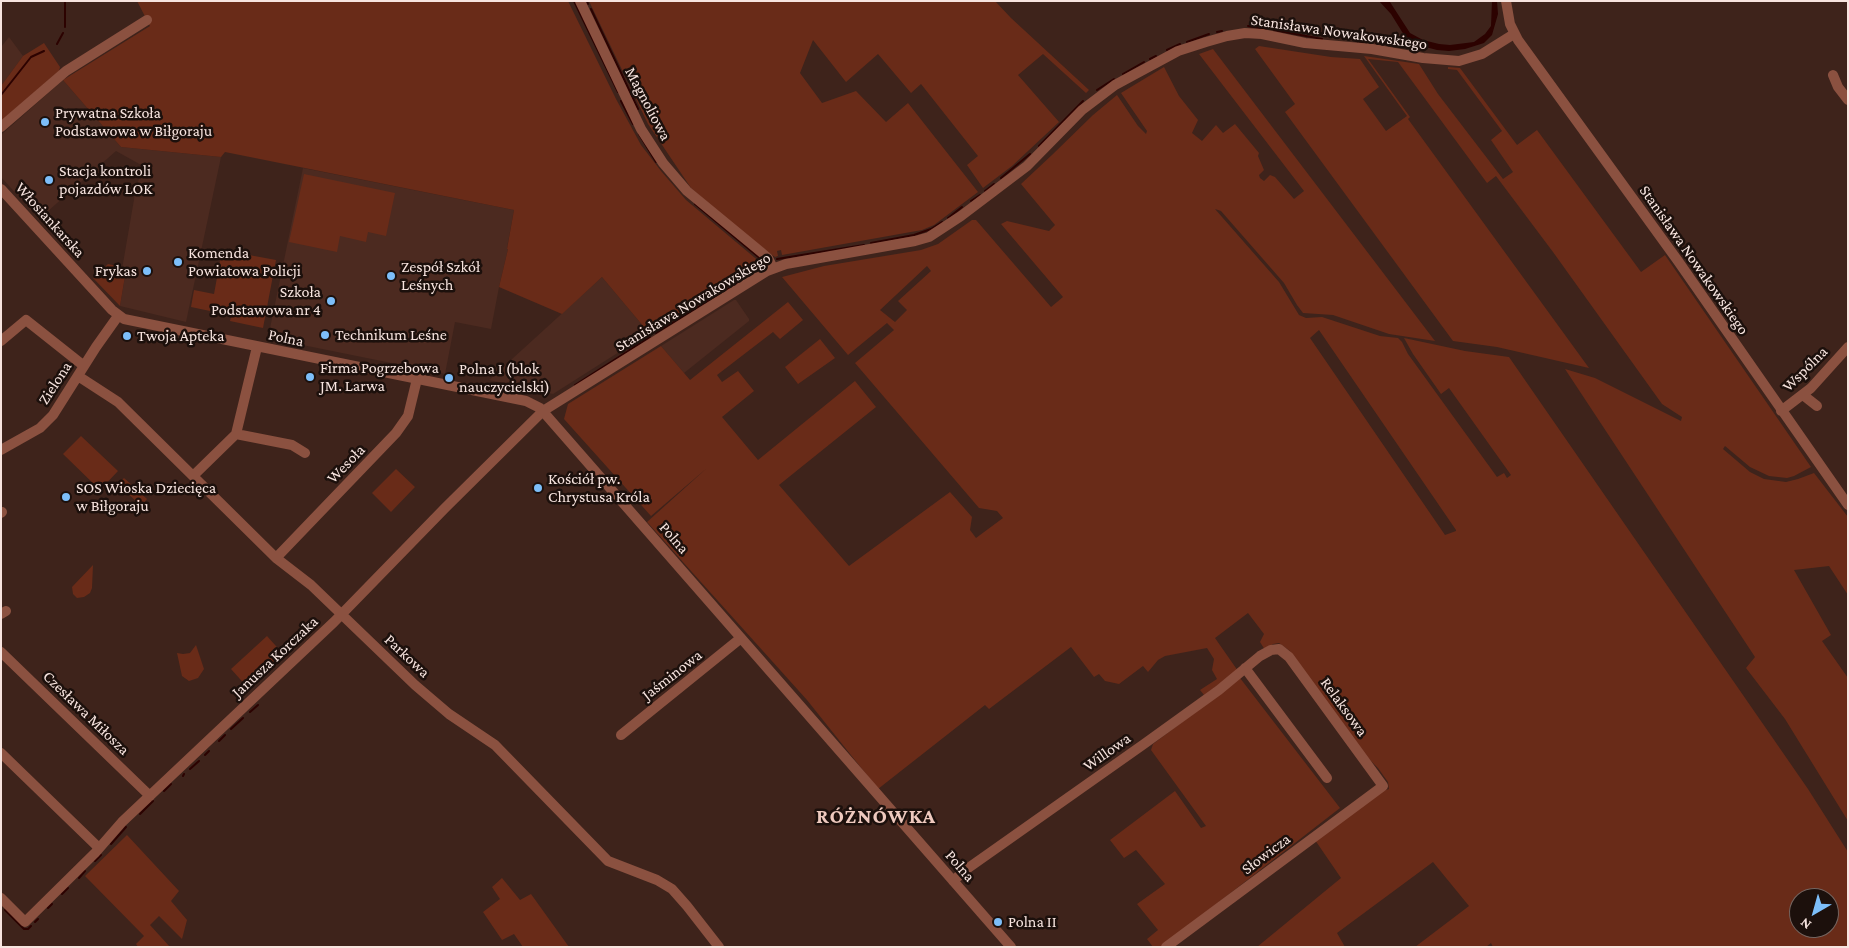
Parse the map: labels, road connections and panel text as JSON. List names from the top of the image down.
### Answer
{
  "streets": {
    "street": [
      "Stanisława Nowakowskiego",
      "Magnoliowa",
      "Włosiankarska",
      "Polna",
      "Wspólna",
      "Zielona",
      "Wesoła",
      "Parkowa",
      "Janusza Korczaka",
      "Jaśminowa",
      "Relaksowa",
      "Czesława Miłosza",
      "Willowa",
      "Słowicza"
    ]
  },
  "crossings": [
    ["Stanisława Nowakowskiego", "Magnoliowa"],
    ["Stanisława Nowakowskiego", "Polna"],
    ["Stanisława Nowakowskiego", "Wspólna"],
    ["Stanisława Nowakowskiego", "Janusza Korczaka"],
    ["Włosiankarska", "Polna"],
    ["Włosiankarska", "Zielona"],
    ["Polna", "Zielona"],
    ["Polna", "Wesoła"],
    ["Polna", "Janusza Korczaka"],
    ["Polna", "Jaśminowa"],
    ["Polna", "Willowa"],
    ["Zielona", "Parkowa"],
    ["Wesoła", "Parkowa"],
    ["Parkowa", "Janusza Korczaka"],
    ["Janusza Korczaka", "Czesława Miłosza"],
    ["Relaksowa", "Willowa"],
    ["Relaksowa", "Słowicza"]
  ],
  "districts": ["RÓŻNÓWKA"],
  "places": [
    "Prywatna Szkoła Podstawowa w Biłgoraju",
    "Stacja kontroli pojazdów LOK",
    "Komenda Powiatowa Policji",
    "Frykas",
    "Zespół Szkół Leśnych",
    "Szkoła Podstawowa nr 4",
    "Technikum Leśne",
    "Twoja Apteka",
    "Firma Pogrzebowa JM. Larwa",
    "Polna I (blok nauczycielski)",
    "Kościół pw. Chrystusa Króla",
    "SOS Wioska Dziecięca w Biłgoraju",
    "Polna II"
  ],
  "north": "bottom left"
}
